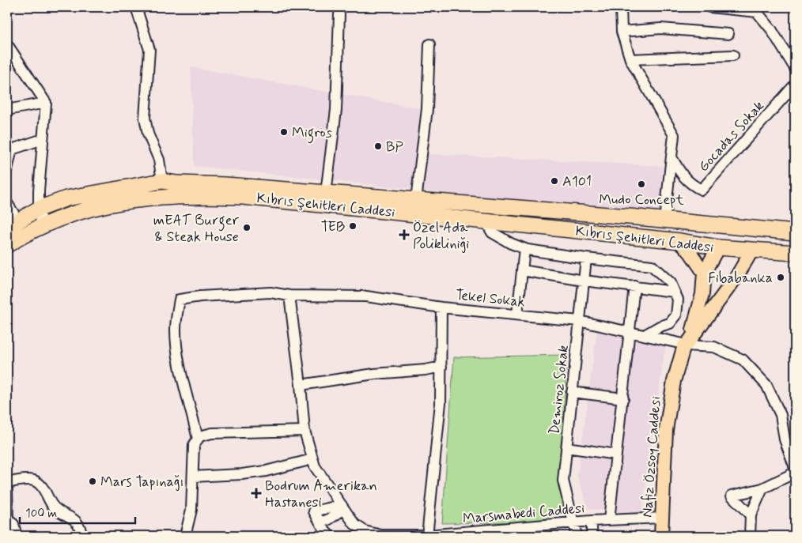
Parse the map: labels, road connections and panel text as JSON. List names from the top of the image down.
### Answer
{
  "streets": {
    "highway": ["Kıbrıs Şehitleri Caddesi"],
    "main road": ["Nafiz Özsoy Caddesi"],
    "street": [
      "Gocadas Sokak",
      "Tekel Sokak",
      "Demiroz Sokak",
      "Marsmabedi Caddesi"
    ]
  },
  "crossings": [
    ["Kıbrıs Şehitleri Caddesi", "Nafiz Özsoy Caddesi"],
    ["Tekel Sokak", "Demiroz Sokak"],
    ["Tekel Sokak", "Nafiz Özsoy Caddesi"],
    ["Tekel Sokak", "Marsmabedi Caddesi"],
    ["Demiroz Sokak", "Marsmabedi Caddesi"],
    ["Nafiz Özsoy Caddesi", "Marsmabedi Caddesi"]
  ],
  "places": {
    "other": [
      "Migros",
      "BP",
      "A101",
      "Mudo Concept",
      "TEB",
      "mEAT Burger & Steak House",
      "Fibabanka",
      "Mars Tapınağı"
    ],
    "health": ["Özel Ada Polikliniği", "Bodrum Amerikan Hastanesi"]
  },
  "scale_bar": "100 m"
}
